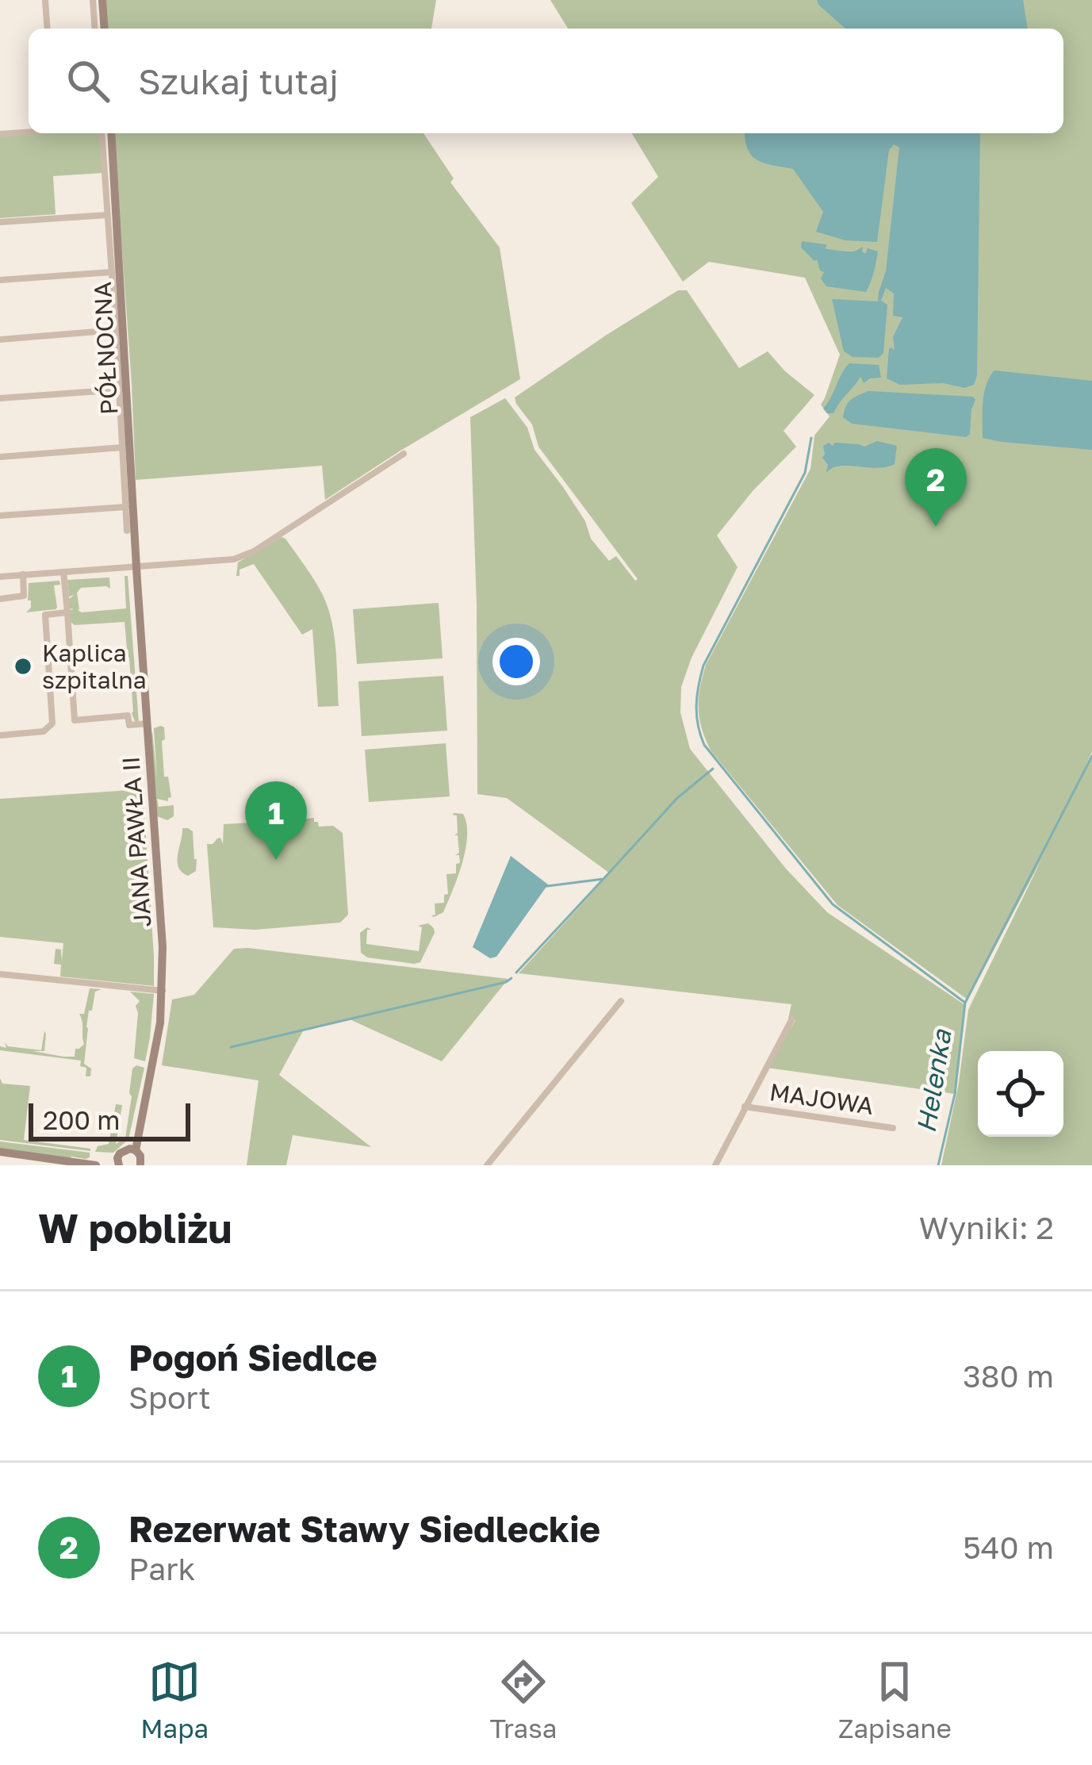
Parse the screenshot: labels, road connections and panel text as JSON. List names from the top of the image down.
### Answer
{
  "streets": {
    "main road": ["PÓŁNOCNA", "JANA PAWŁA II"],
    "street": ["MAJOWA"]
  },
  "crossings": [
    ["PÓŁNOCNA", "JANA PAWŁA II"]
  ],
  "water": ["Helenka"],
  "places": ["Kaplica szpitalna"],
  "scale_bar": "200 m",
  "page": {
    "search": "Szukaj tutaj",
    "pins": ["2", "1"],
    "scale": "200 m",
    "heading": ["W pobliżu", "Wyniki: 2"],
    "list": [
      {
        "mark": "1",
        "name": "Pogoń Siedlce",
        "note": "Sport",
        "value": "380 m"
      },
      {
        "mark": "2",
        "name": "Rezerwat Stawy Siedleckie",
        "note": "Park",
        "value": "540 m"
      }
    ],
    "nav": ["Mapa", "Trasa", "Zapisane"]
  }
}
